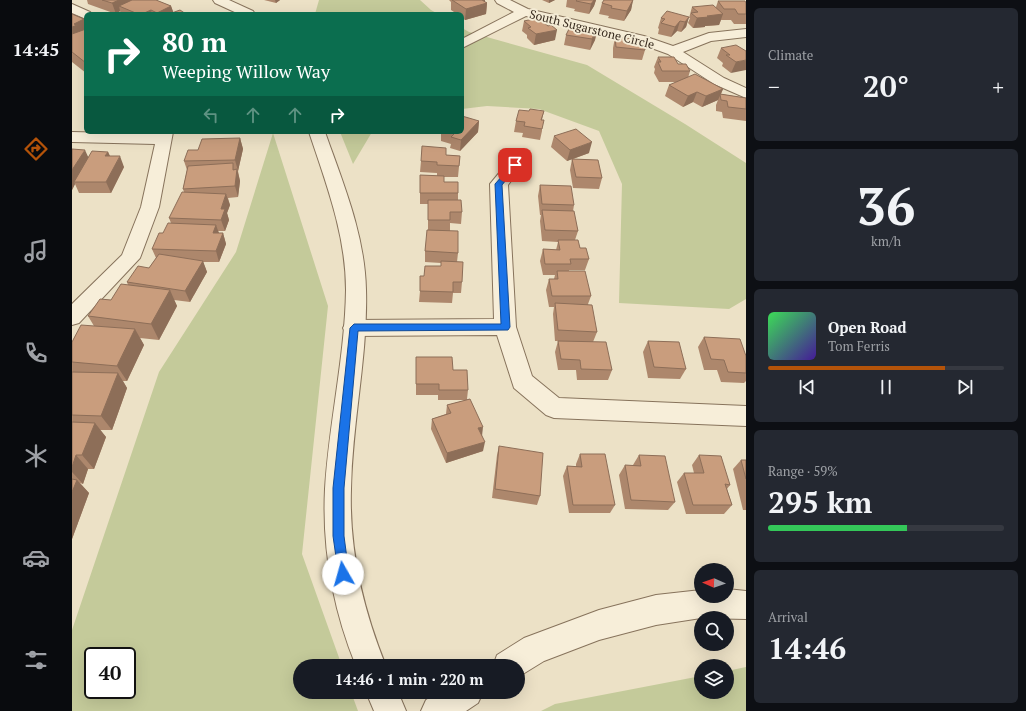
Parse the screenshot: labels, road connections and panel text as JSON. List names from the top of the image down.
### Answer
{
  "streets": {
    "street": ["South Sugarstone Circle"]
  },
  "north": "left",
  "page": {
    "tabs": "14:45",
    "tile": [
      "Climate",
      ["36", "km/h"],
      ["Range · 59%", "295 km"],
      ["Arrival", "14:46"]
    ],
    "turn": ["80 m", "Weeping Willow Way"],
    "heat": ["−", "20°", "+"],
    "song": ["Open Road", "Tom Ferris"],
    "limit": "40",
    "trip": "14:46 · 1 min · 220 m"
  }
}
